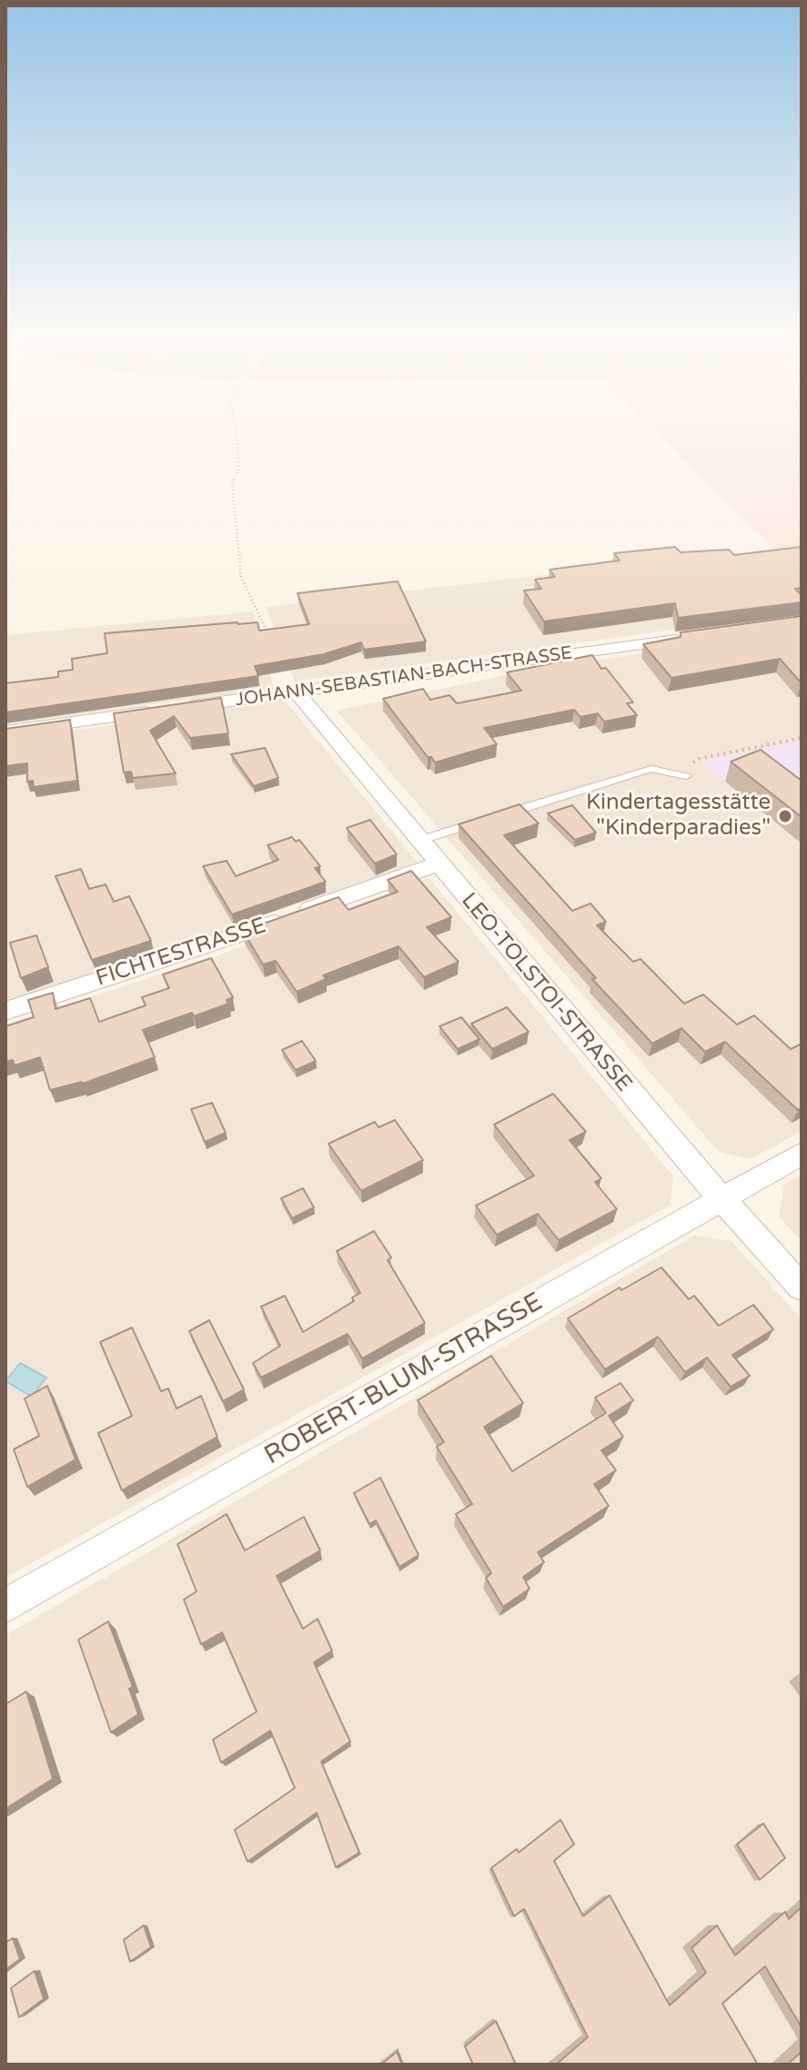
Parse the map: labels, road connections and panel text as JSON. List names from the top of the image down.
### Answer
{
  "streets": {
    "street": [
      "JOHANN-SEBASTIAN-BACH-STRASSE",
      "FICHTESTRASSE",
      "LEO-TOLSTOI-STRASSE",
      "ROBERT-BLUM-STRASSE"
    ]
  },
  "crossings": [
    ["JOHANN-SEBASTIAN-BACH-STRASSE", "LEO-TOLSTOI-STRASSE"],
    ["FICHTESTRASSE", "LEO-TOLSTOI-STRASSE"],
    ["LEO-TOLSTOI-STRASSE", "ROBERT-BLUM-STRASSE"]
  ],
  "places": ["Kindertagesstätte \"Kinderparadies\""]
}
